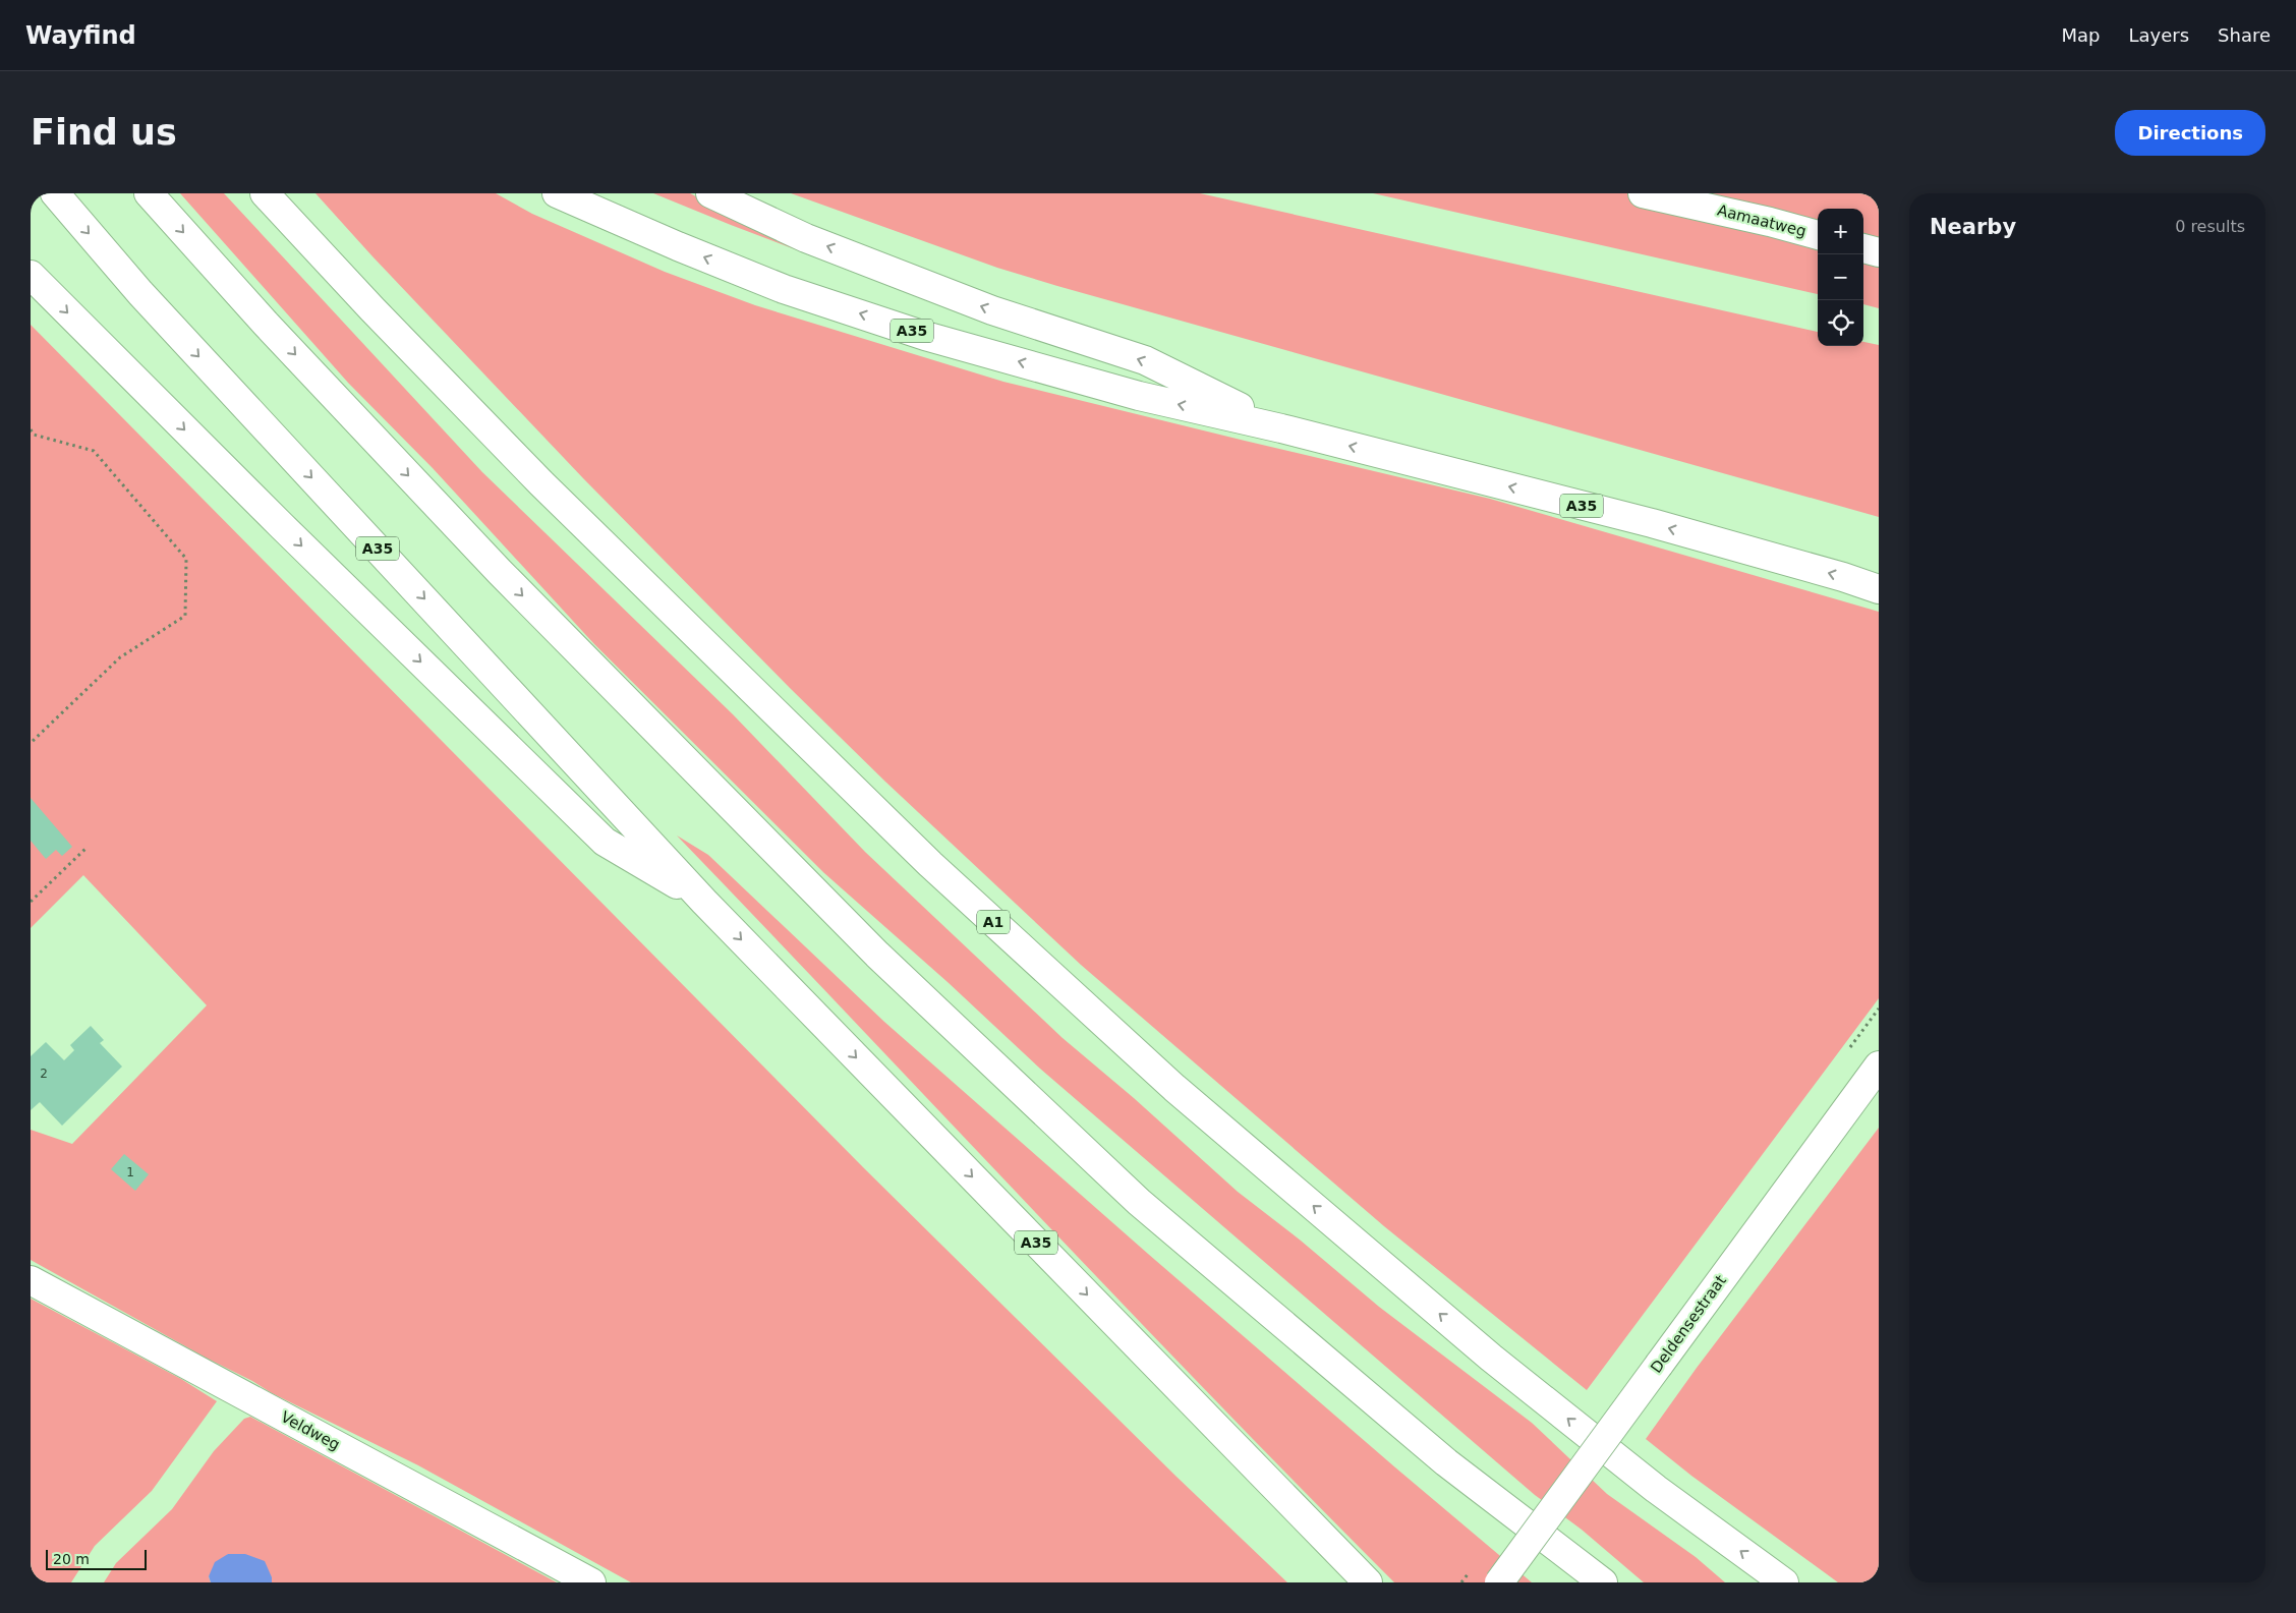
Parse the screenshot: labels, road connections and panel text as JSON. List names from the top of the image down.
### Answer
{
  "streets": {
    "main road": [
      "Aamaatweg",
      "A35",
      "A1",
      "Deldensestraat",
      "Veldweg"
    ]
  },
  "house_numbers": ["2", "1"],
  "scale_bar": "20 m",
  "page": {
    "header": "Wayfind",
    "nav": ["Map", "Layers", "Share"],
    "buttons": "Directions",
    "title": "Find us",
    "heading": ["Nearby", "0 results"],
    "map_buttons": ["+", "−"],
    "scale": "20 m"
  }
}
